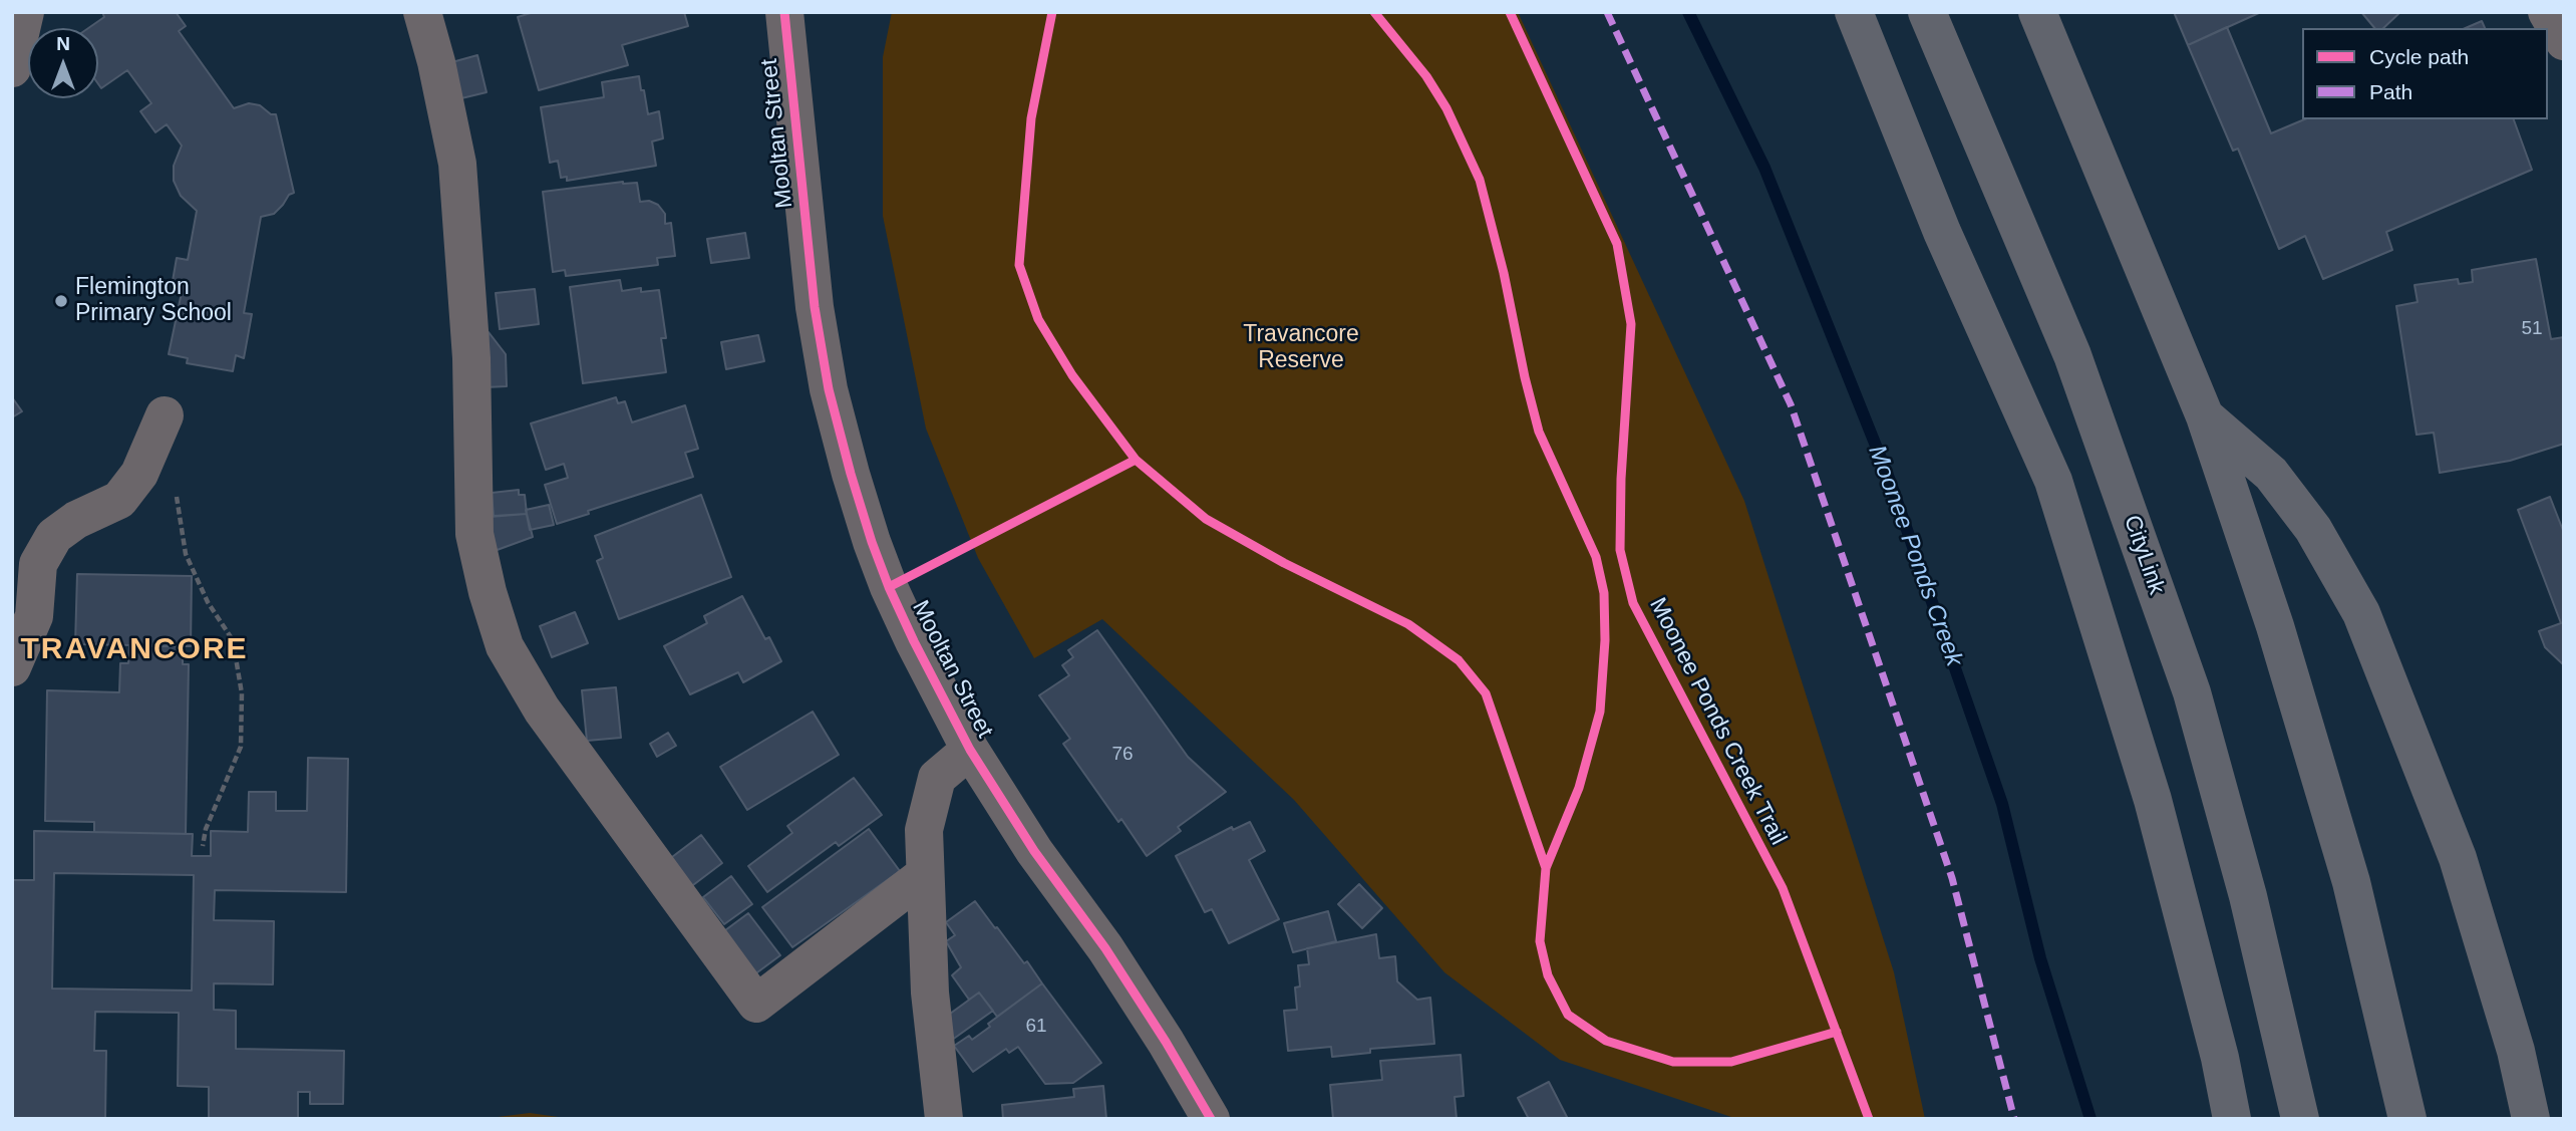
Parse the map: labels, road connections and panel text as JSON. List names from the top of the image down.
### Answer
{
  "streets": {
    "highway": ["CityLink"],
    "street": ["Mooltan Street"],
    "cycle path": ["Moonee Ponds Creek Trail"]
  },
  "districts": ["TRAVANCORE"],
  "water": ["Moonee Ponds Creek"],
  "parks": ["Travancore Reserve"],
  "places": ["Flemington Primary School"],
  "house_numbers": ["51", "76", "61"],
  "legend": ["Cycle path", "Path"],
  "north": "top"
}
